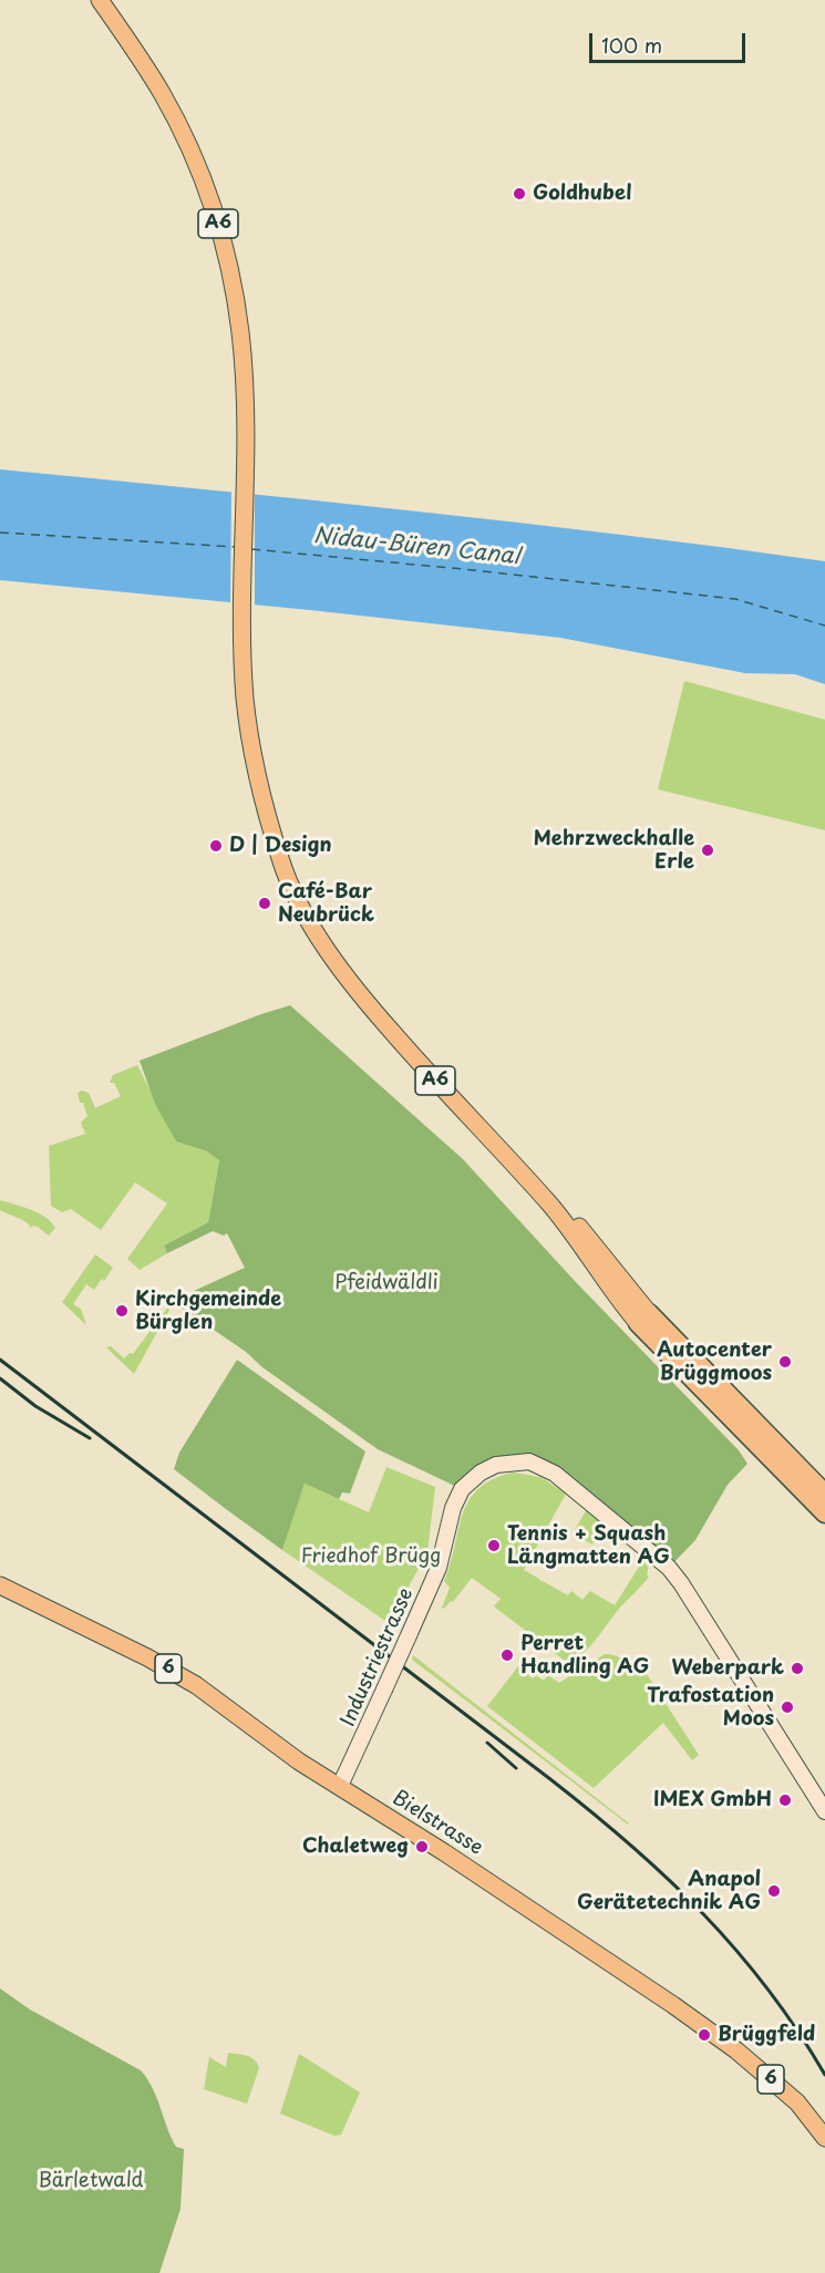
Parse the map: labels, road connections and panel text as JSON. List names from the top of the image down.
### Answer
{
  "streets": {
    "highway": ["A6"],
    "main road": ["Industriestrasse", "6", "Bielstrasse"]
  },
  "crossings": [
    ["Industriestrasse", "Bielstrasse"]
  ],
  "water": ["Nidau-Büren Canal"],
  "parks": ["Pfeidwäldli", "Friedhof Brügg", "Bärletwald"],
  "places": [
    "Goldhubel",
    "D | Design",
    "Mehrzweckhalle Erle",
    "Café-Bar Neubrück",
    "Kirchgemeinde Bürglen",
    "Autocenter Brüggmoos",
    "Tennis + Squash Längmatten AG",
    "Perret Handling AG",
    "Weberpark",
    "Trafostation Moos",
    "IMEX GmbH",
    "Chaletweg",
    "Anapol Gerätetechnik AG",
    "Brüggfeld"
  ],
  "scale_bar": "100 m"
}
